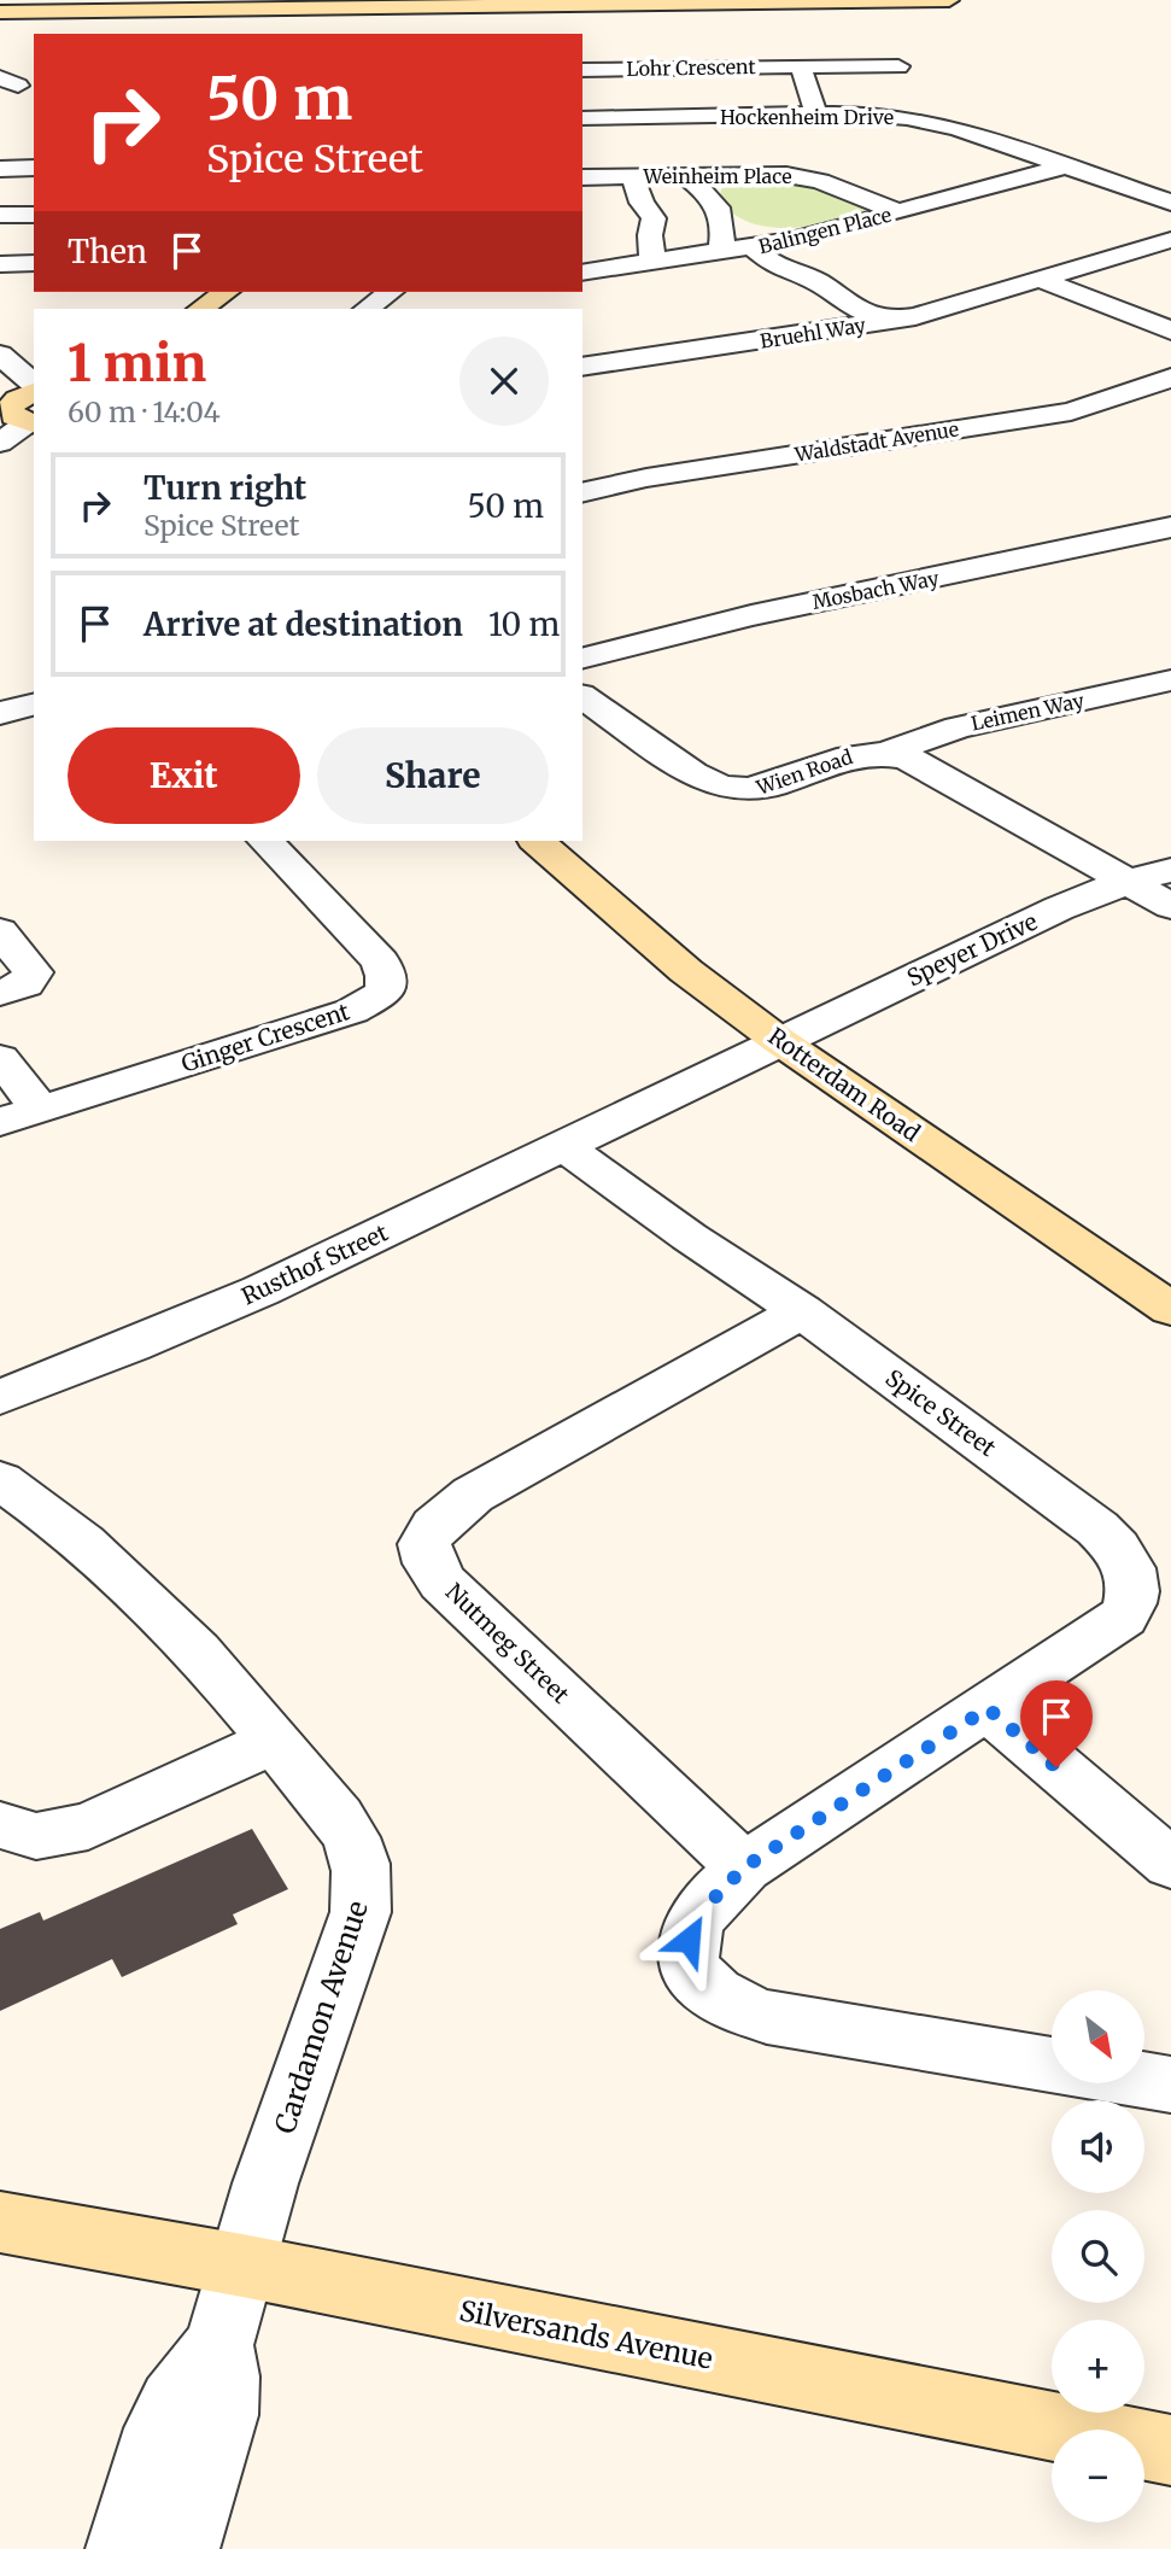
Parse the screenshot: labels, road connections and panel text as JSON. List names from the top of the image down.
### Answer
{
  "streets": {
    "street": [
      "Lohr Crescent",
      "Hockenheim Drive",
      "Weinheim Place",
      "Balingen Place",
      "Bruehl Way",
      "Waldstadt Avenue",
      "Mosbach Way",
      "Leimen Way",
      "Wien Road",
      "Speyer Drive",
      "Ginger Crescent",
      "Rotterdam Road",
      "Rusthof Street",
      "Spice Street",
      "Nutmeg Street",
      "Cardamon Avenue",
      "Silversands Avenue"
    ]
  },
  "crossings": [
    ["Hockenheim Drive", "Balingen Place"],
    ["Weinheim Place", "Balingen Place"],
    ["Leimen Way", "Wien Road"],
    ["Wien Road", "Speyer Drive"],
    ["Speyer Drive", "Rotterdam Road"],
    ["Speyer Drive", "Rusthof Street"],
    ["Rusthof Street", "Spice Street"],
    ["Spice Street", "Nutmeg Street"],
    ["Cardamon Avenue", "Silversands Avenue"]
  ],
  "north": "bottom right",
  "page": {
    "turn": ["50 m", "Spice Street"],
    "then": "Then",
    "heading": ["1 min", "60 m · 14:04"],
    "list": [
      {
        "name": "Turn right",
        "note": "Spice Street",
        "value": "50 m"
      },
      {
        "name": "Arrive at destination",
        "value": "10 m"
      }
    ],
    "buttons": ["Exit", "Share"],
    "map_buttons": ["+", "−"]
  }
}
